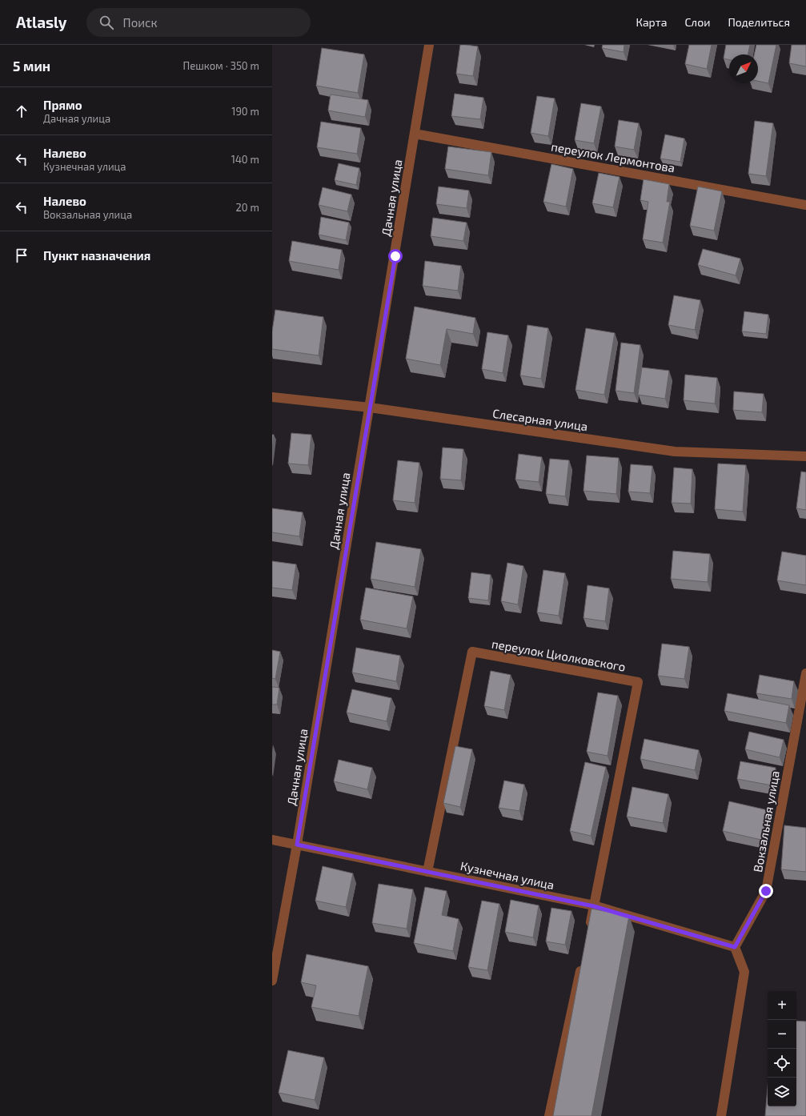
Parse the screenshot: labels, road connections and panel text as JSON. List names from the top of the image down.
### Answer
{
  "streets": {
    "street": [
      "переулок Лермонтова",
      "Дачная улица",
      "Слесарная улица",
      "переулок Циолковского",
      "Вокзальная улица",
      "Кузнечная улица"
    ]
  },
  "crossings": [
    ["переулок Лермонтова", "Дачная улица"],
    ["Дачная улица", "Слесарная улица"],
    ["Дачная улица", "Кузнечная улица"],
    ["переулок Циолковского", "Кузнечная улица"],
    ["Вокзальная улица", "Кузнечная улица"]
  ],
  "north": "top right",
  "page": {
    "header": "Atlasly",
    "search": "Поиск",
    "nav": ["Карта", "Слои", "Поделиться"],
    "heading": ["5 мин", "Пешком · 350 m"],
    "list": [
      ["Прямо", "Дачная улица", "190 m"],
      ["Налево", "Кузнечная улица", "140 m"],
      ["Налево", "Вокзальная улица", "20 m"],
      "Пункт назначения"
    ],
    "map_buttons": ["+", "−"]
  }
}
